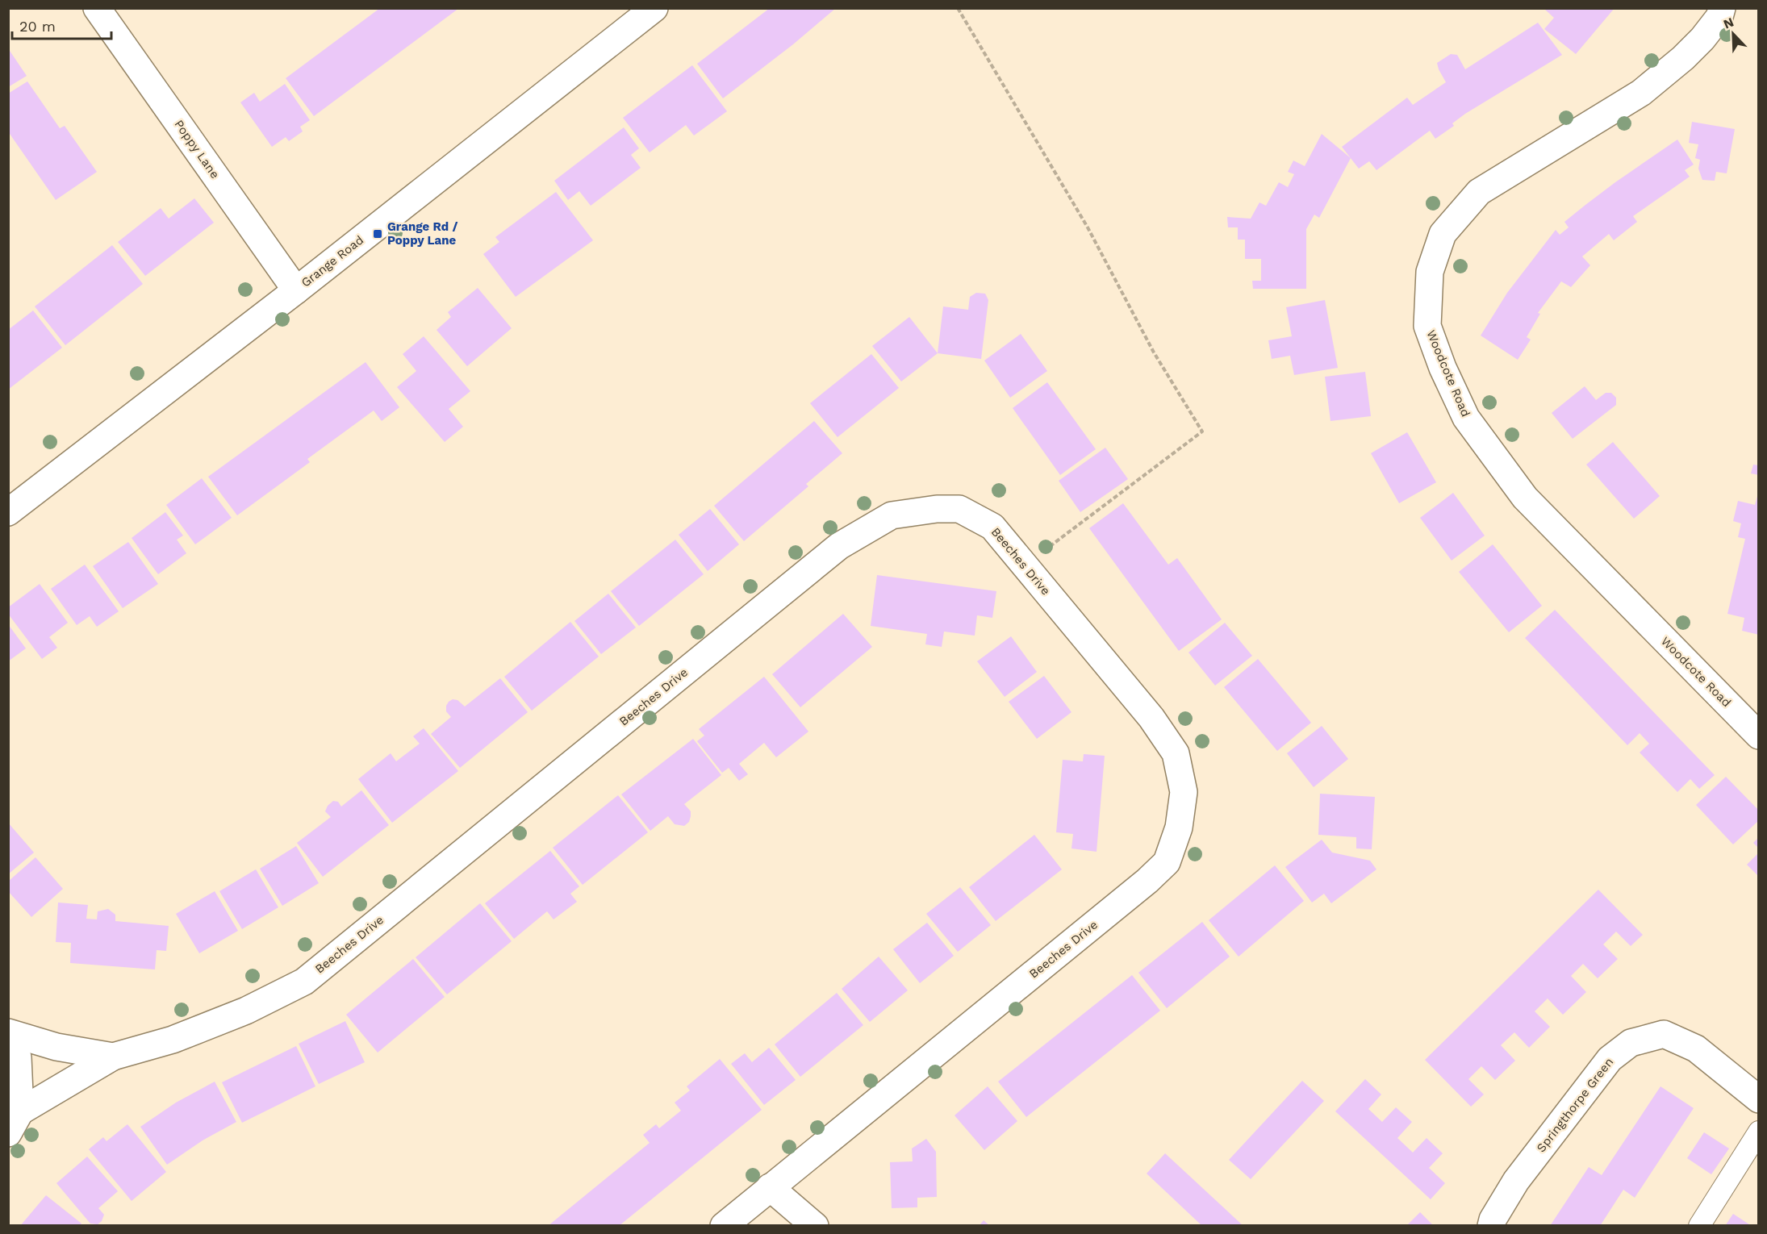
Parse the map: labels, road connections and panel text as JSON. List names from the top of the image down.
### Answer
{
  "streets": {
    "street": [
      "Poppy Lane",
      "Grange Road",
      "Woodcote Road",
      "Beeches Drive",
      "Springthorpe Green"
    ]
  },
  "crossings": [
    ["Poppy Lane", "Grange Road"]
  ],
  "places": {
    "transit": ["Grange Rd / Poppy Lane"]
  },
  "scale_bar": "20 m",
  "north": "top left"
}
